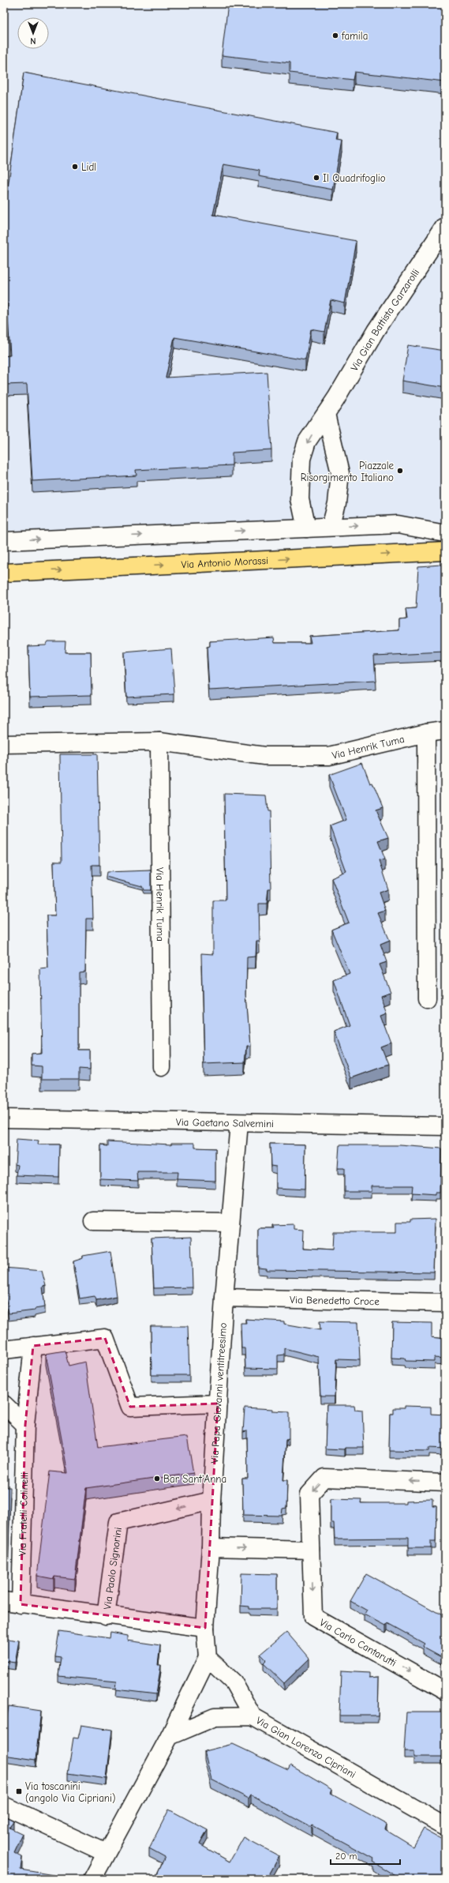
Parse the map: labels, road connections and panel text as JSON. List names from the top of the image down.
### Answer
{
  "streets": {
    "main road": ["Via Antonio Morassi"],
    "street": [
      "Via Gian Battista Garzarolli",
      "Via Henrik Tuma",
      "Via Gaetano Salvemini",
      "Via Benedetto Croce",
      "Via Papa Giovanni ventitreesimo",
      "Via Fratelli Colinelli",
      "Via Paolo Signorini",
      "Via Carlo Cantarutti",
      "Via Gian Lorenzo Cipriani"
    ]
  },
  "crossings": [
    ["Via Gaetano Salvemini", "Via Papa Giovanni ventitreesimo"],
    ["Via Benedetto Croce", "Via Papa Giovanni ventitreesimo"],
    ["Via Papa Giovanni ventitreesimo", "Via Paolo Signorini"],
    ["Via Fratelli Colinelli", "Via Paolo Signorini"]
  ],
  "one_way": ["Via Antonio Morassi", "Via Paolo Signorini"],
  "places": {
    "other": [
      "famila",
      "Lidl",
      "Il Quadrifoglio",
      "Piazzale Risorgimento Italiano",
      "Bar Sant'Anna"
    ],
    "transit": ["Via toscanini (angolo Via Cipriani)"]
  },
  "scale_bar": "20 m",
  "north": "bottom"
}
